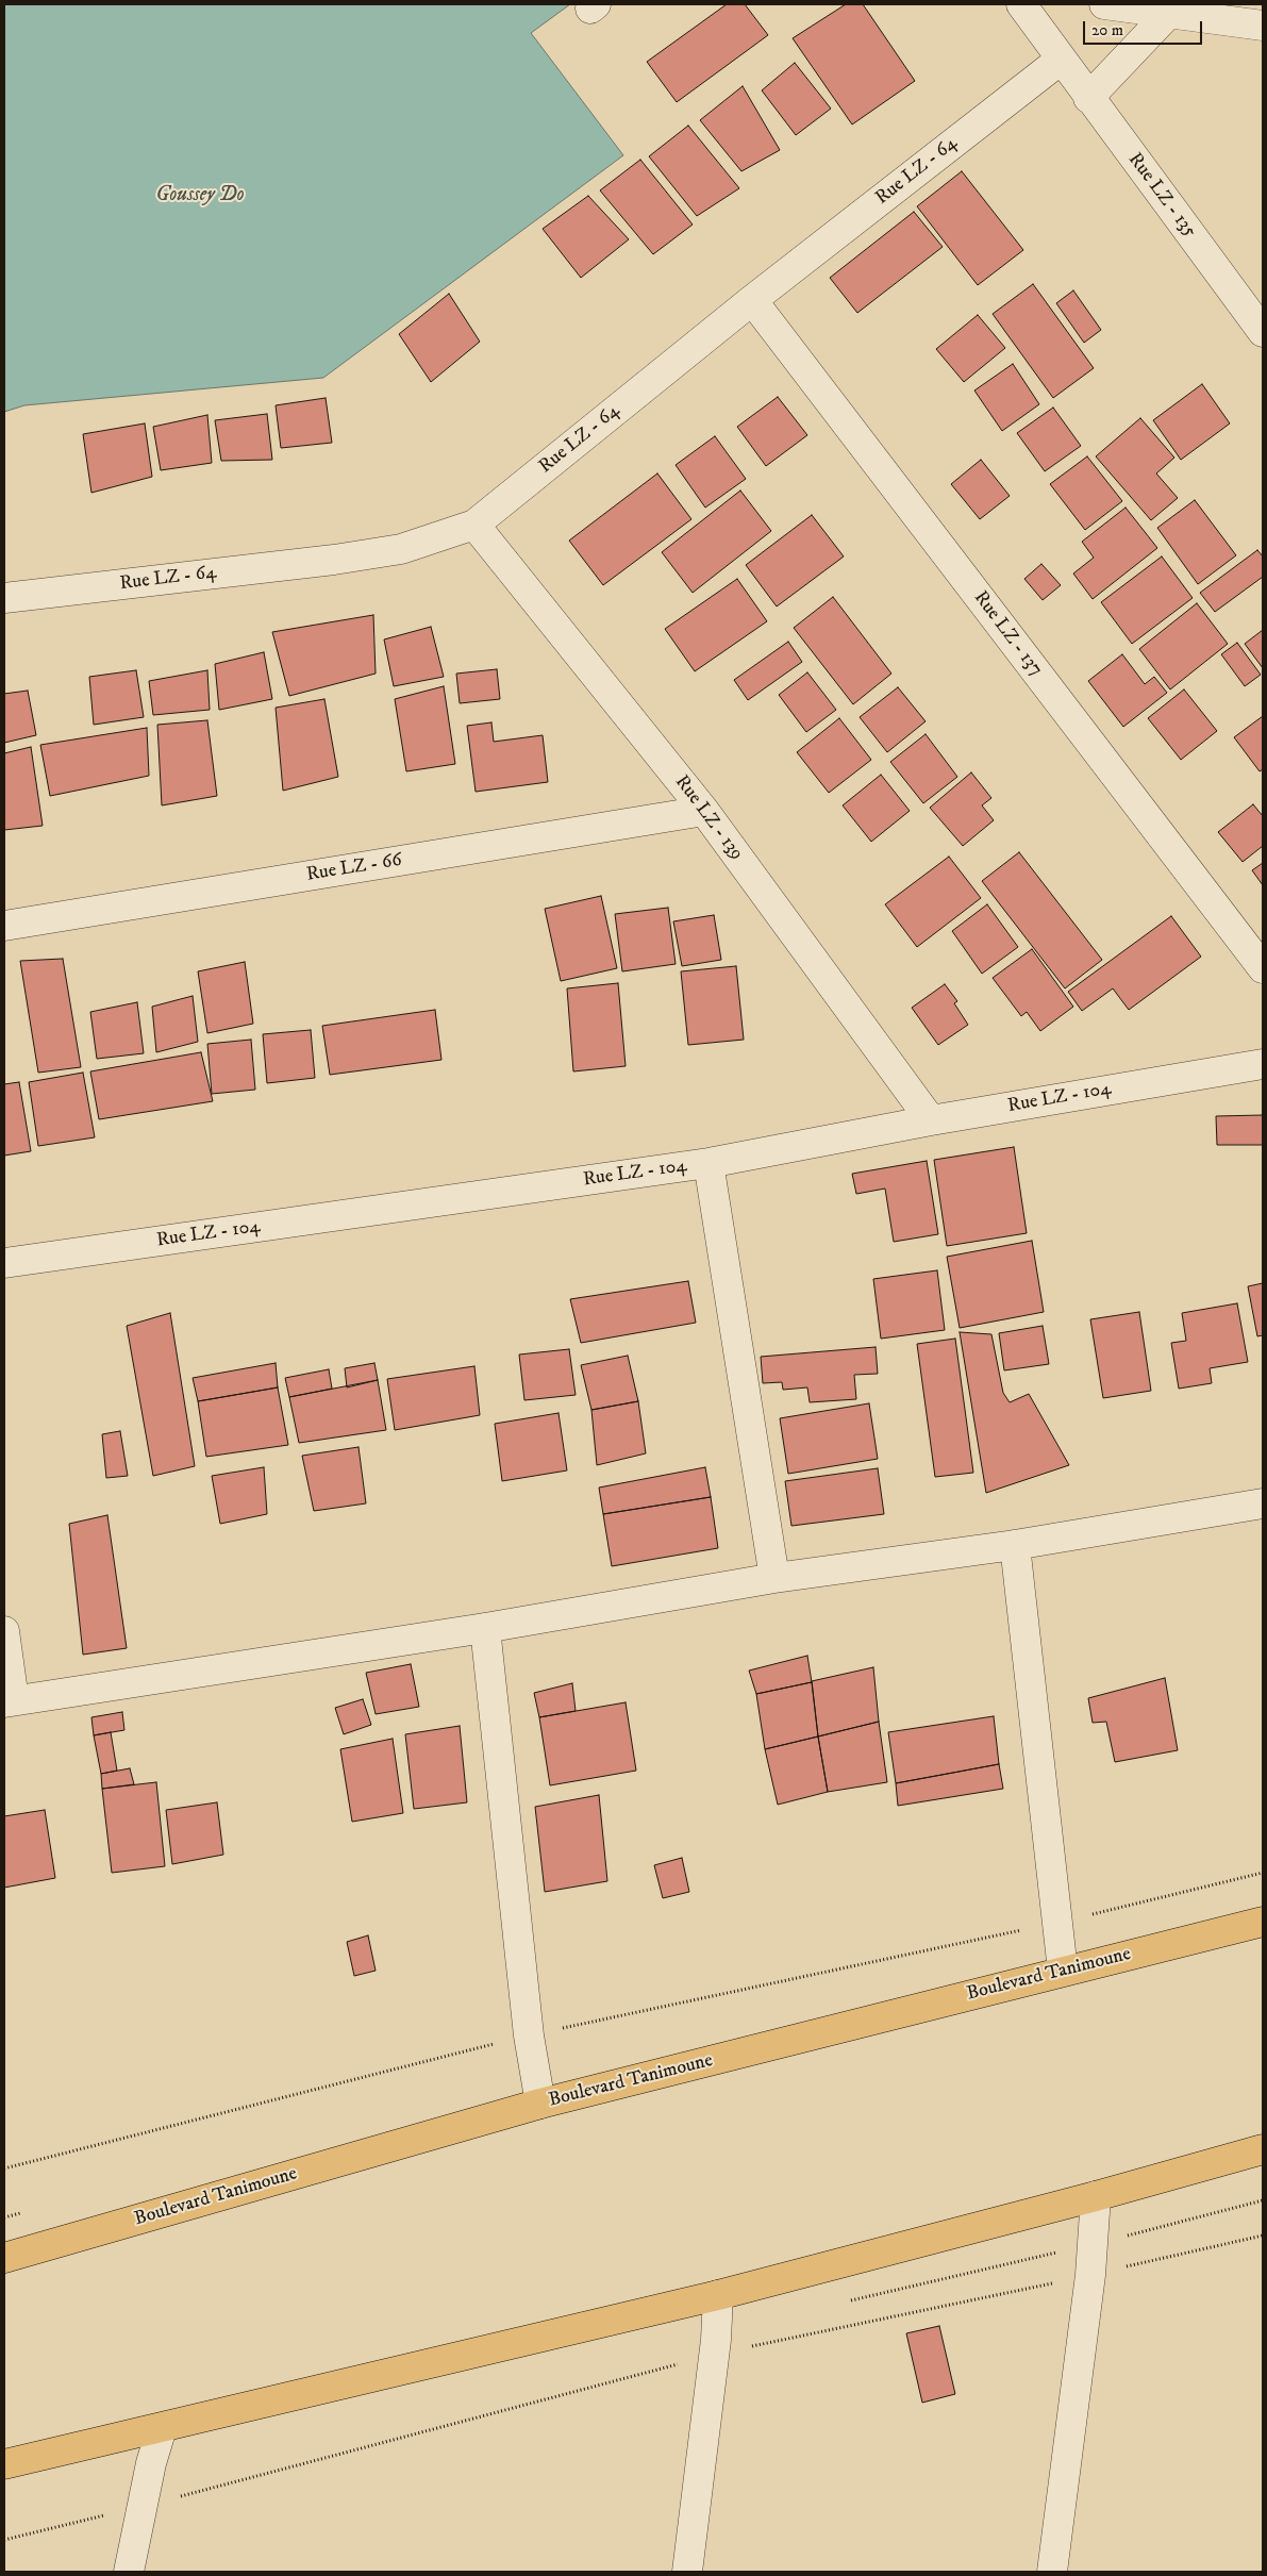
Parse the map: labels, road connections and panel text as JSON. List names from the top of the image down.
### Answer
{
  "streets": {
    "main road": ["Boulevard Tanimoune"],
    "street": [
      "Rue LZ - 64",
      "Rue LZ - 135",
      "Rue LZ - 137",
      "Rue LZ - 139",
      "Rue LZ - 66",
      "Rue LZ - 104"
    ]
  },
  "crossings": [
    ["Rue LZ - 64", "Rue LZ - 135"],
    ["Rue LZ - 64", "Rue LZ - 137"],
    ["Rue LZ - 64", "Rue LZ - 139"],
    ["Rue LZ - 139", "Rue LZ - 66"],
    ["Rue LZ - 139", "Rue LZ - 104"]
  ],
  "water": ["Goussey Do"],
  "scale_bar": "20 m"
}
